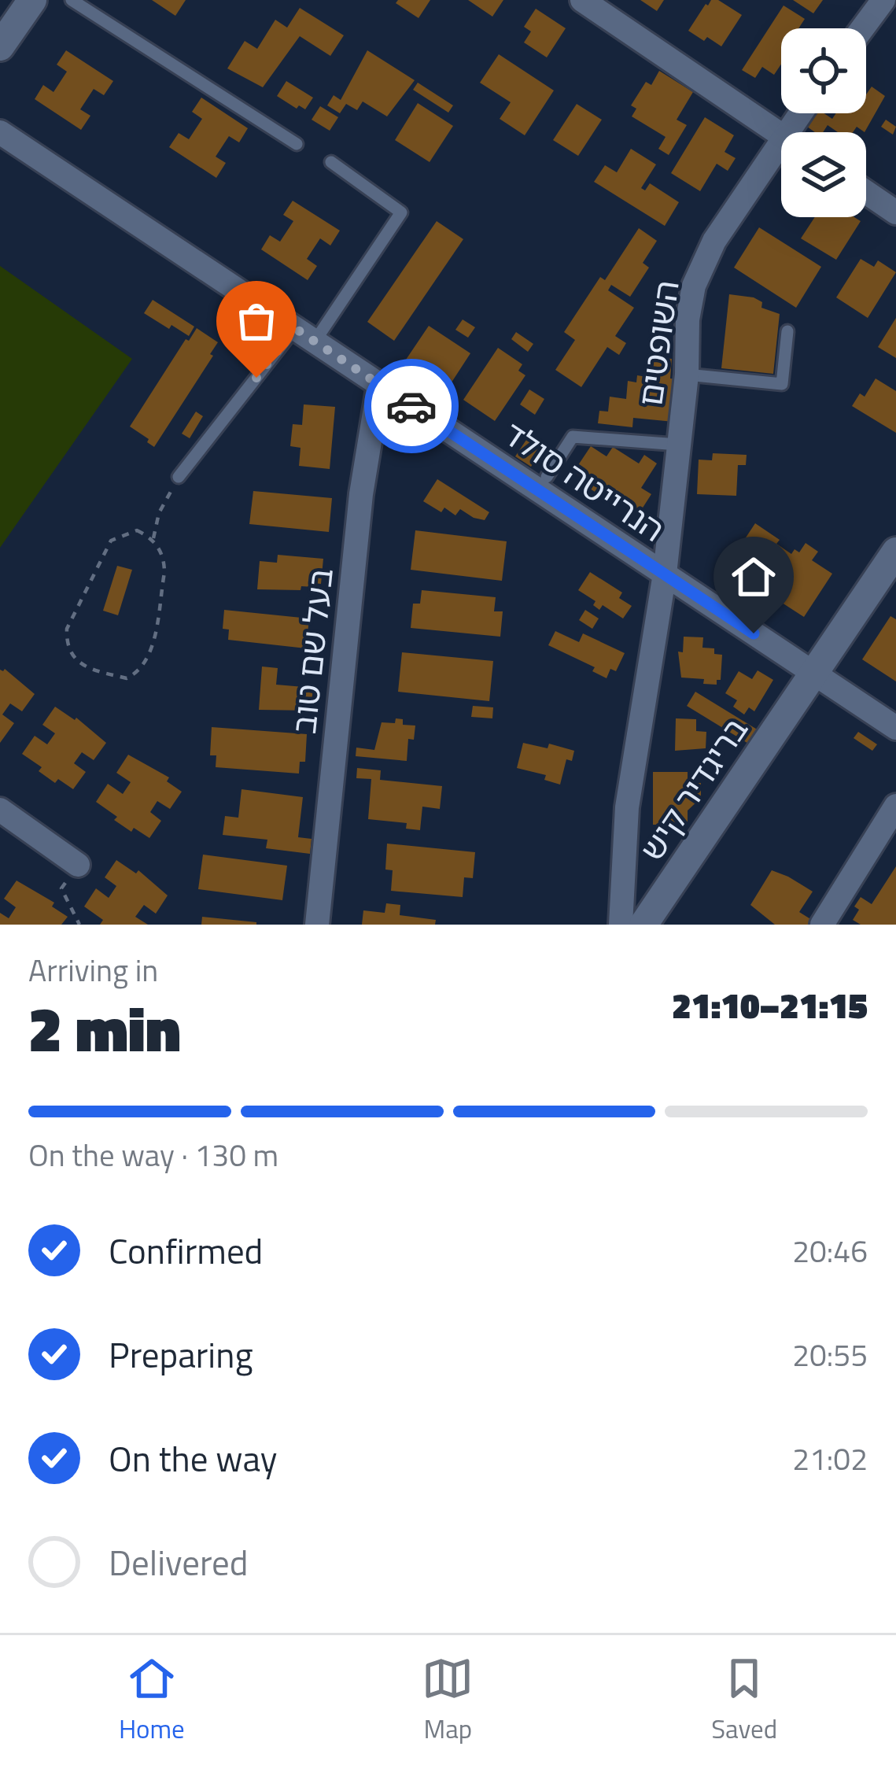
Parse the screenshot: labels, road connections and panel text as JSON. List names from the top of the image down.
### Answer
{
  "streets": {
    "street": [
      "השופטים",
      "הנרייטה סולד",
      "בעל שם טוב",
      "בריגדיר קיש"
    ]
  },
  "crossings": [
    ["השופטים", "הנרייטה סולד"],
    ["הנרייטה סולד", "בעל שם טוב"],
    ["הנרייטה סולד", "בריגדיר קיש"]
  ],
  "page": {
    "heading": ["2 min", "Arriving in", "21:10–21:15"],
    "bar": "On the way · 130 m",
    "list": [
      ["Confirmed", "20:46"],
      ["Preparing", "20:55"],
      ["On the way", "21:02"],
      "Delivered"
    ],
    "tabs": ["Home", "Map", "Saved"]
  }
}
